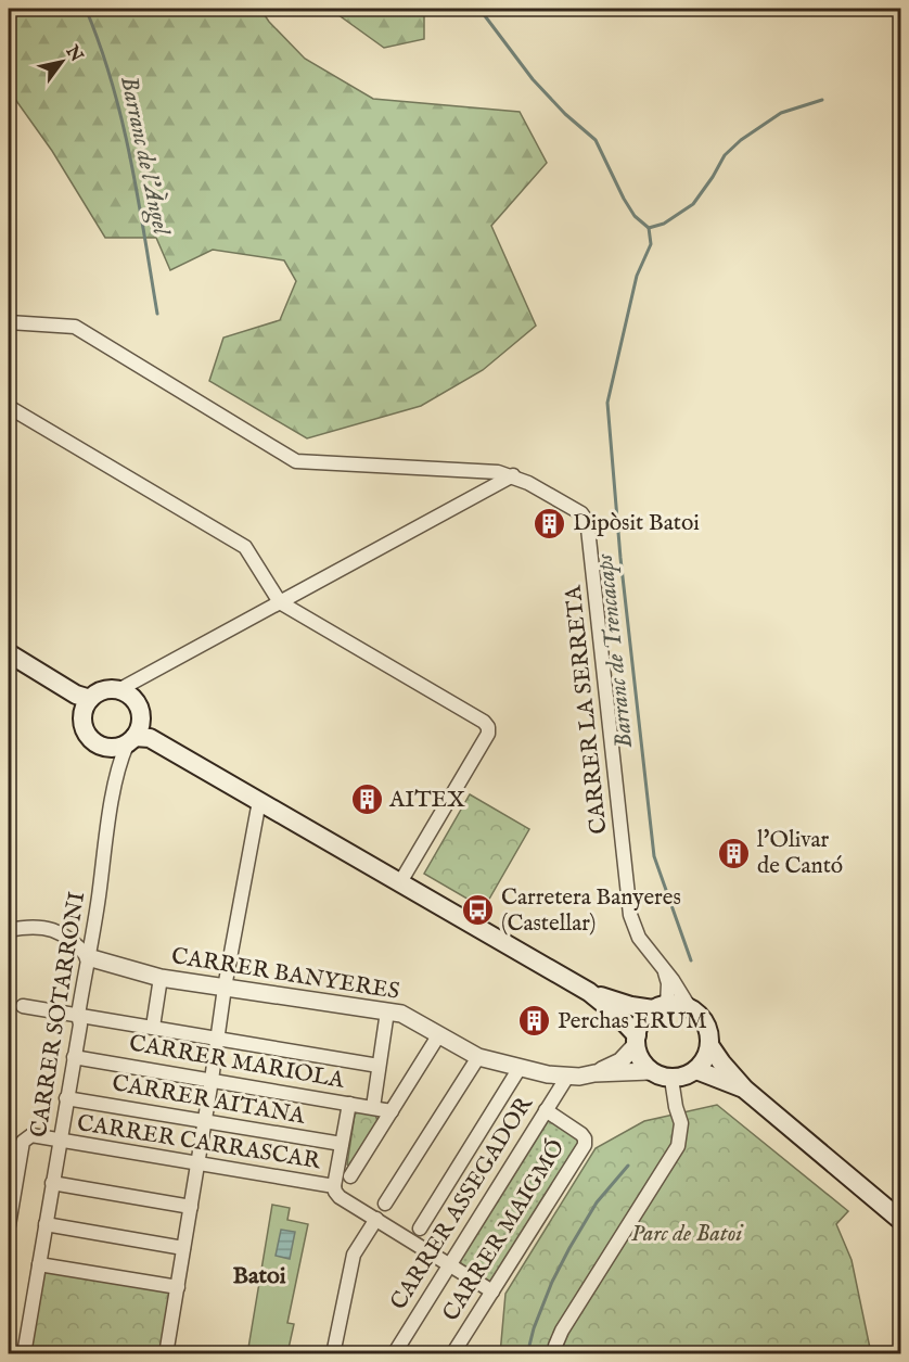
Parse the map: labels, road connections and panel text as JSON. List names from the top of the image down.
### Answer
{
  "streets": {
    "street": [
      "CARRER LA SERRETA",
      "CARRER BANYERES",
      "CARRER SOTARRONI",
      "CARRER MARIOLA",
      "CARRER AITANA",
      "CARRER CARRASCAR",
      "CARRER ASSEGADOR",
      "CARRER MAIGMÓ"
    ]
  },
  "crossings": [
    ["CARRER LA SERRETA", "CARRER BANYERES"],
    ["CARRER BANYERES", "CARRER SOTARRONI"],
    ["CARRER BANYERES", "CARRER ASSEGADOR"],
    ["CARRER SOTARRONI", "CARRER MARIOLA"],
    ["CARRER SOTARRONI", "CARRER AITANA"],
    ["CARRER SOTARRONI", "CARRER CARRASCAR"],
    ["CARRER CARRASCAR", "CARRER ASSEGADOR"],
    ["CARRER CARRASCAR", "CARRER MAIGMÓ"],
    ["CARRER ASSEGADOR", "CARRER MAIGMÓ"]
  ],
  "districts": ["Batoi"],
  "water": ["Barranc de l'Àngel", "Barranc de Trencacaps"],
  "parks": ["Parc de Batoi"],
  "places": {
    "building": [
      "Dipòsit Batoi",
      "AITEX",
      "l'Olivar de Cantó",
      "Perchas ERUM"
    ],
    "bus stop": ["Carretera Banyeres (Castellar)"]
  },
  "north": "top right"
}
